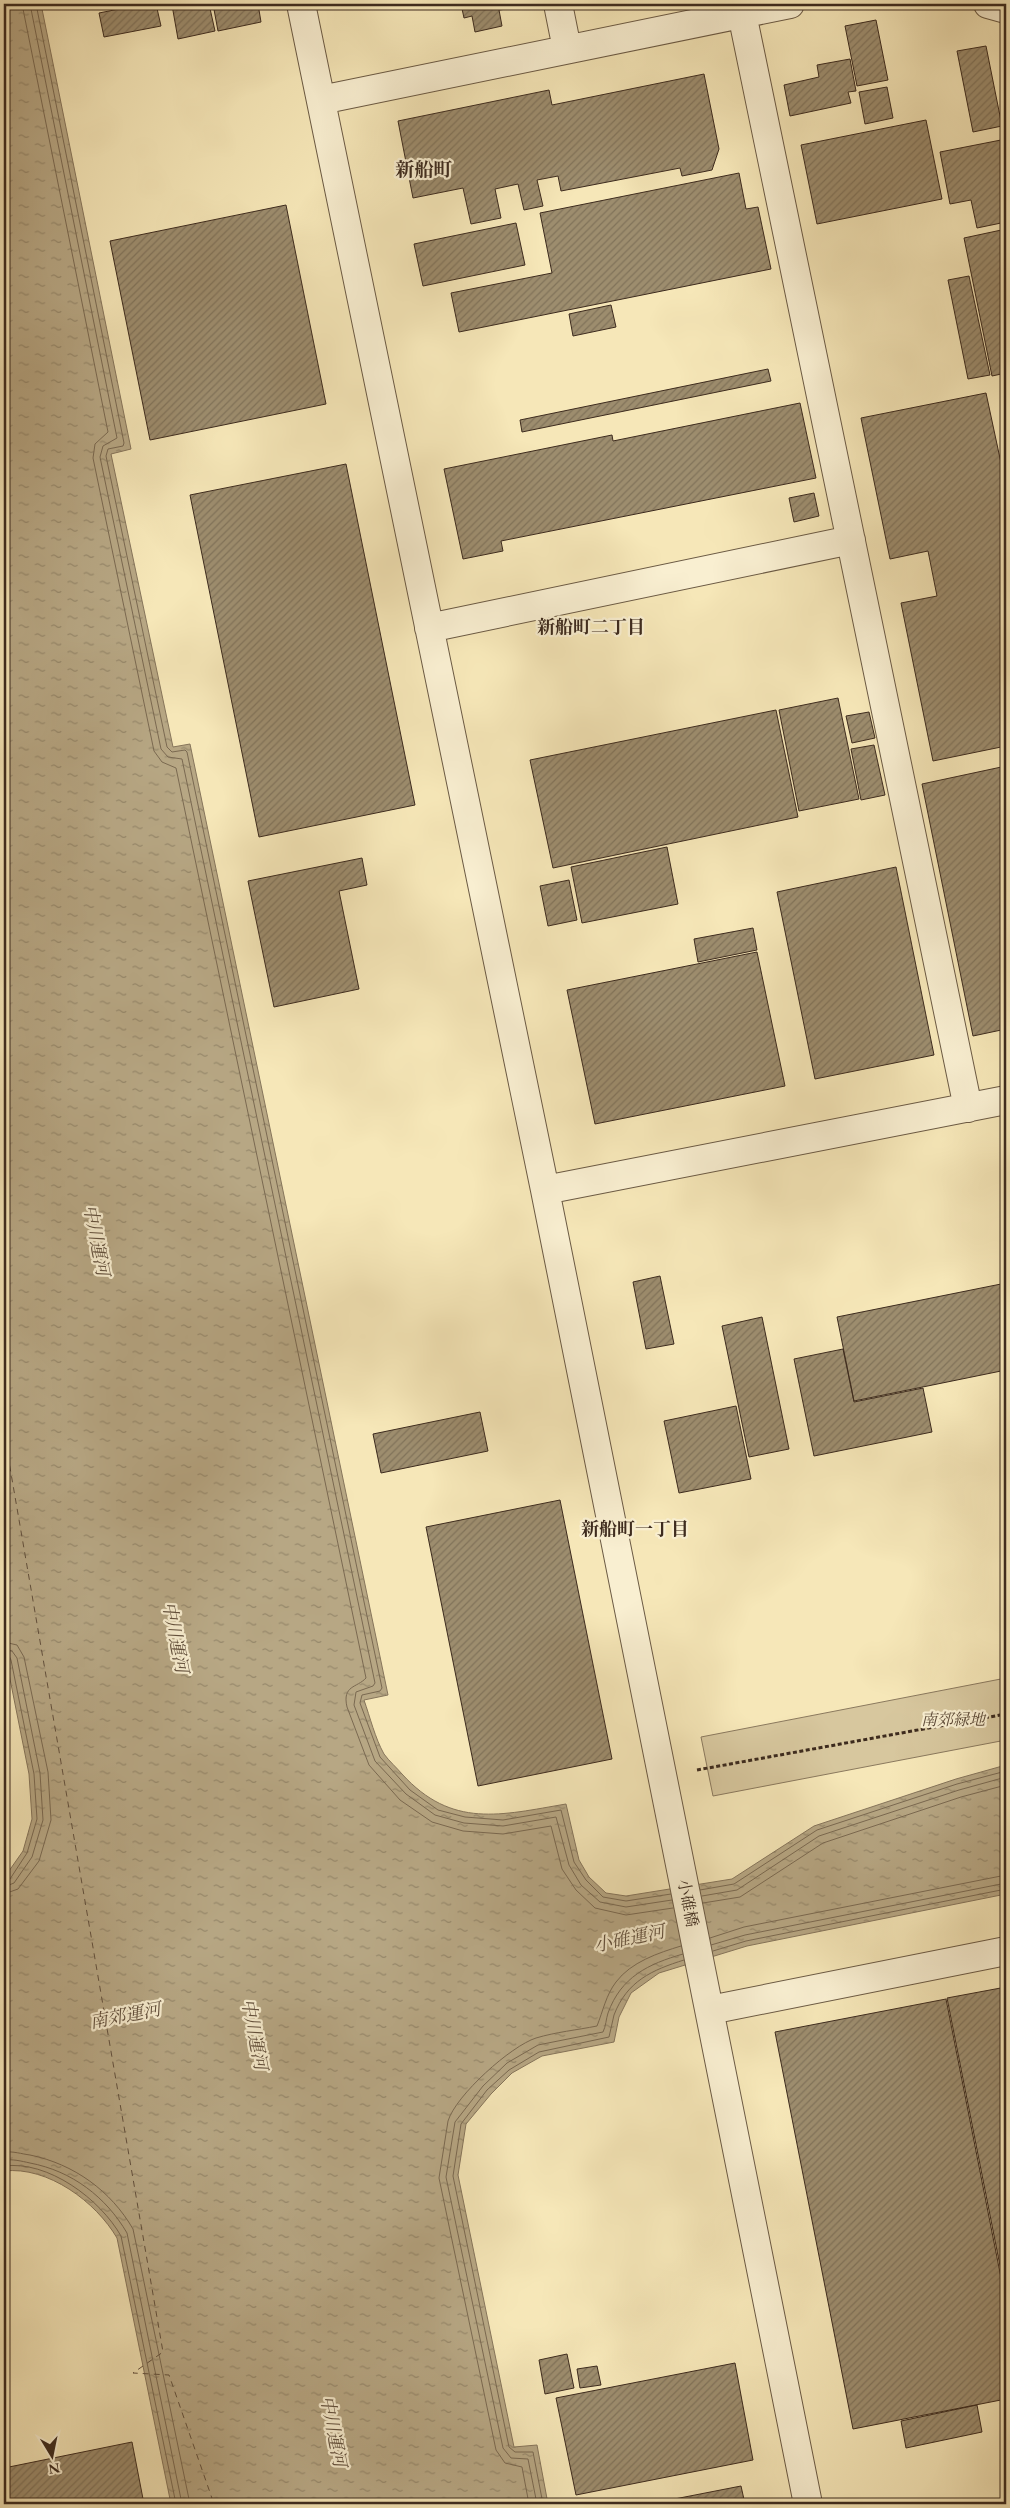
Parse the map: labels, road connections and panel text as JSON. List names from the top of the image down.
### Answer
{
  "streets": {
    "street": ["小碓橋"]
  },
  "districts": ["新船町", "新船町二丁目", "新船町一丁目"],
  "water": ["中川運河", "小碓運河", "南郊運河"],
  "parks": ["南郊緑地"],
  "north": "bottom"
}
